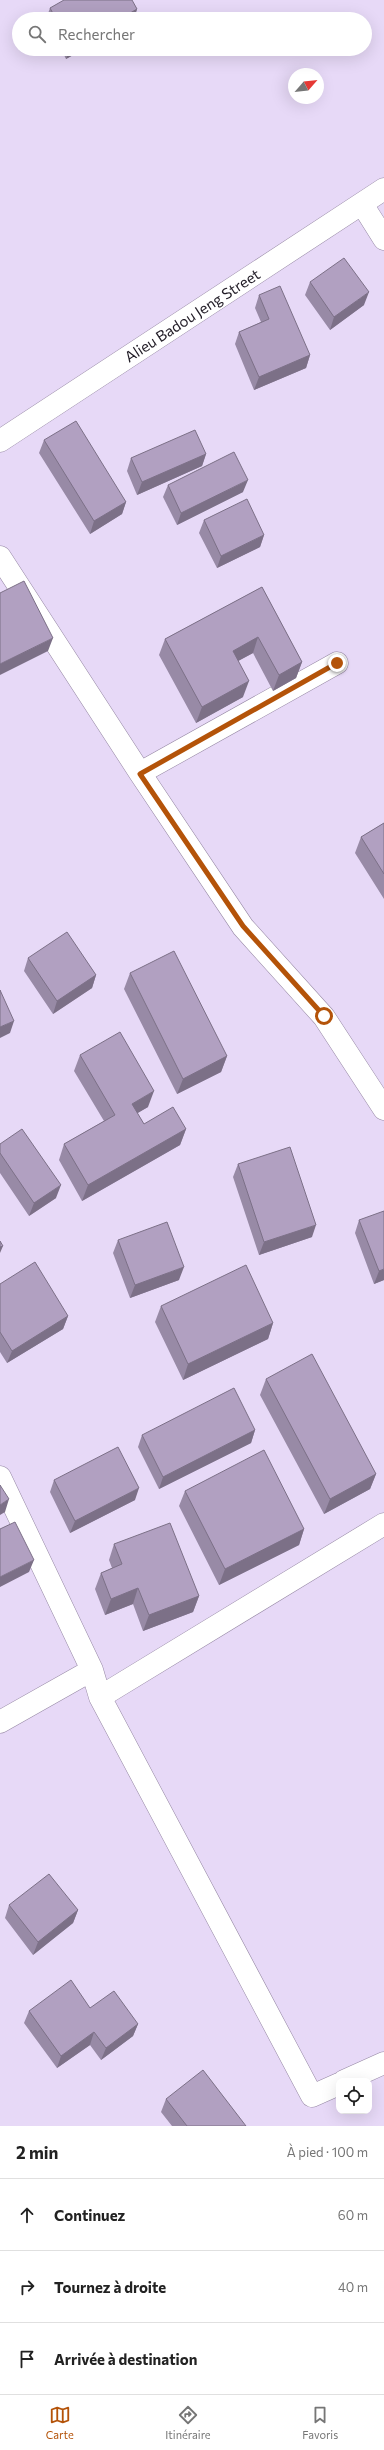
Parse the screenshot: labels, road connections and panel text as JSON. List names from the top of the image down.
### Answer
{
  "streets": {
    "street": ["Alieu Badou Jeng Street"]
  },
  "north": "top right",
  "page": {
    "search": "Rechercher",
    "heading": ["2 min", "À pied · 100 m"],
    "list": [
      ["Continuez", "60 m"],
      ["Tournez à droite", "40 m"],
      "Arrivée à destination"
    ],
    "nav": ["Carte", "Itinéraire", "Favoris"]
  }
}
